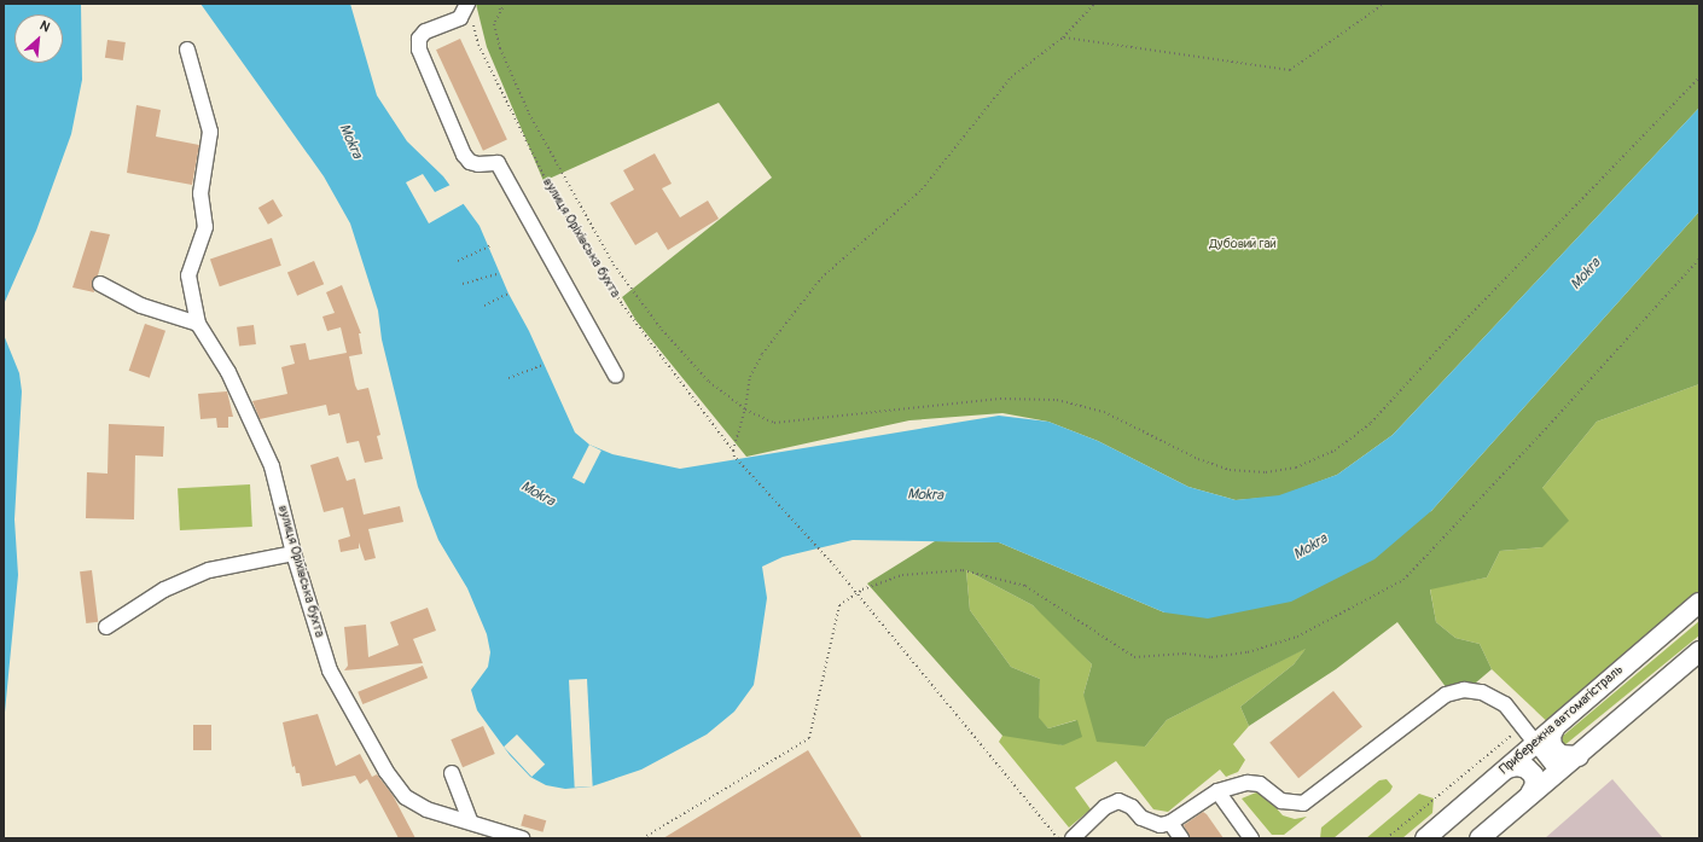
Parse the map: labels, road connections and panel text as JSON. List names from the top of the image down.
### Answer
{
  "streets": {
    "main road": ["Прибережна автомагістраль"],
    "street": ["вулиця Оріхівська бухта"]
  },
  "water": ["Mokra"],
  "parks": ["Дубовий гай"],
  "north": "top right"
}
